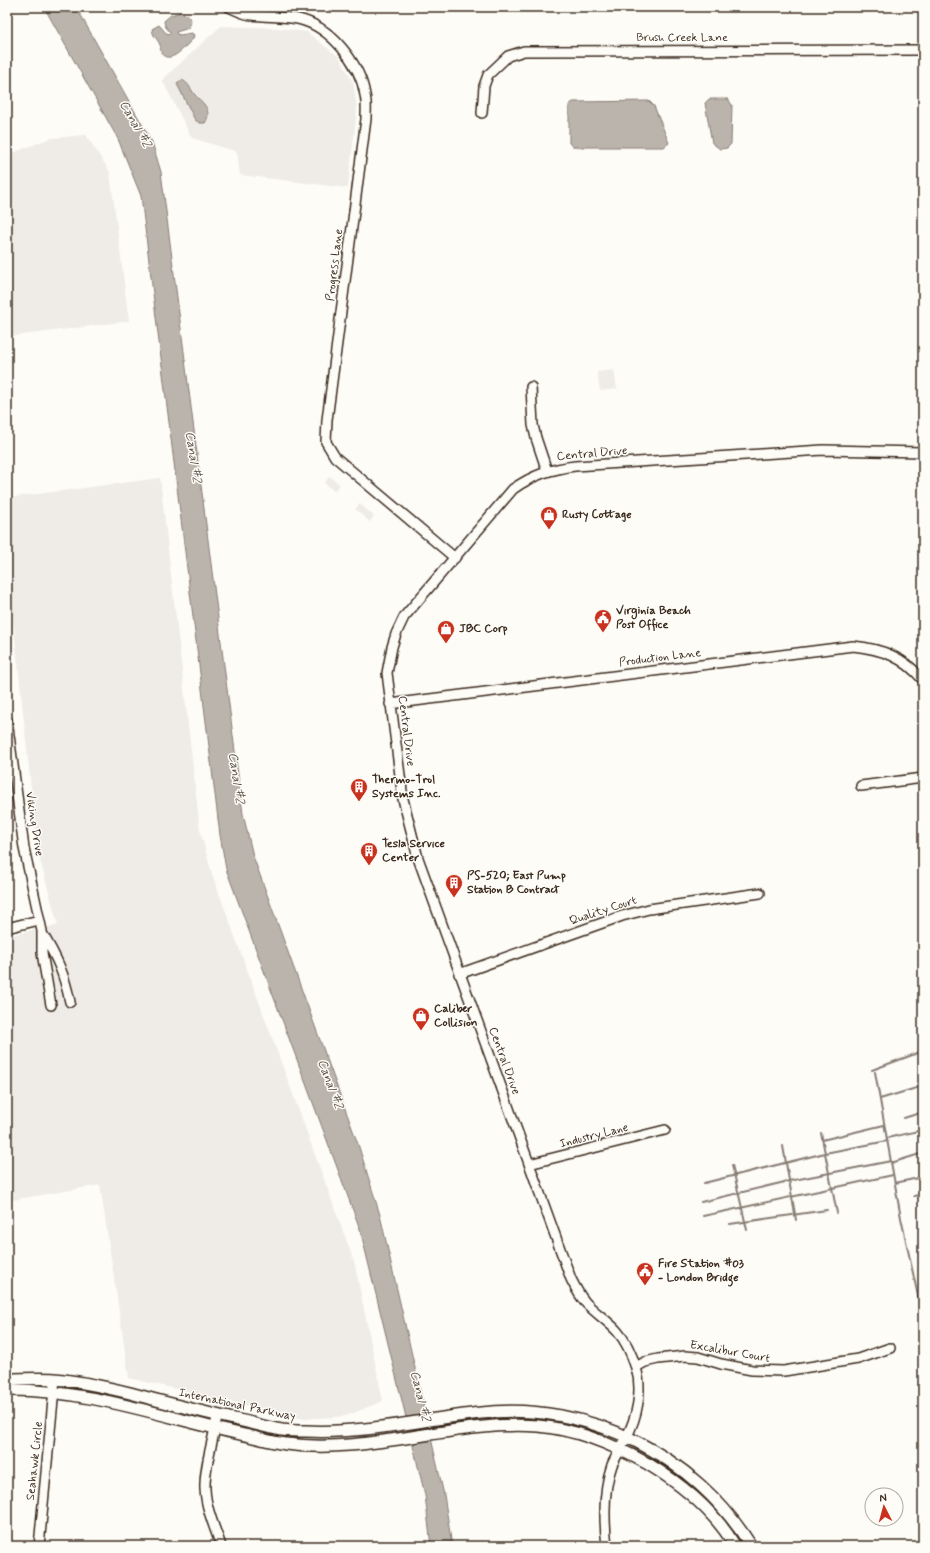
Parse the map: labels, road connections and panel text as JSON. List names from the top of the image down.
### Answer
{
  "streets": {
    "main road": ["International Parkway"],
    "street": [
      "Brush Creek Lane",
      "Progress Lane",
      "Central Drive",
      "Production Lane",
      "Viking Drive",
      "Quality Court",
      "Industry Lane",
      "Excalibur Court",
      "Seahawk Circle"
    ]
  },
  "crossings": [
    ["Progress Lane", "Central Drive"],
    ["Central Drive", "Production Lane"],
    ["Central Drive", "Quality Court"],
    ["Central Drive", "Industry Lane"],
    ["Central Drive", "Excalibur Court"],
    ["Central Drive", "International Parkway"],
    ["International Parkway", "Seahawk Circle"]
  ],
  "water": ["Canal #2"],
  "places": {
    "shop": ["Rusty Cottage", "JBC Corp", "Caliber Collision"],
    "public building": ["Virginia Beach Post Office", "Fire Station #03 - London Bridge"],
    "building": ["Thermo-Trol Systems Inc.", "Tesla Service Center", "PS-520; East Pump Station B Contract"]
  },
  "north": "top"
}
